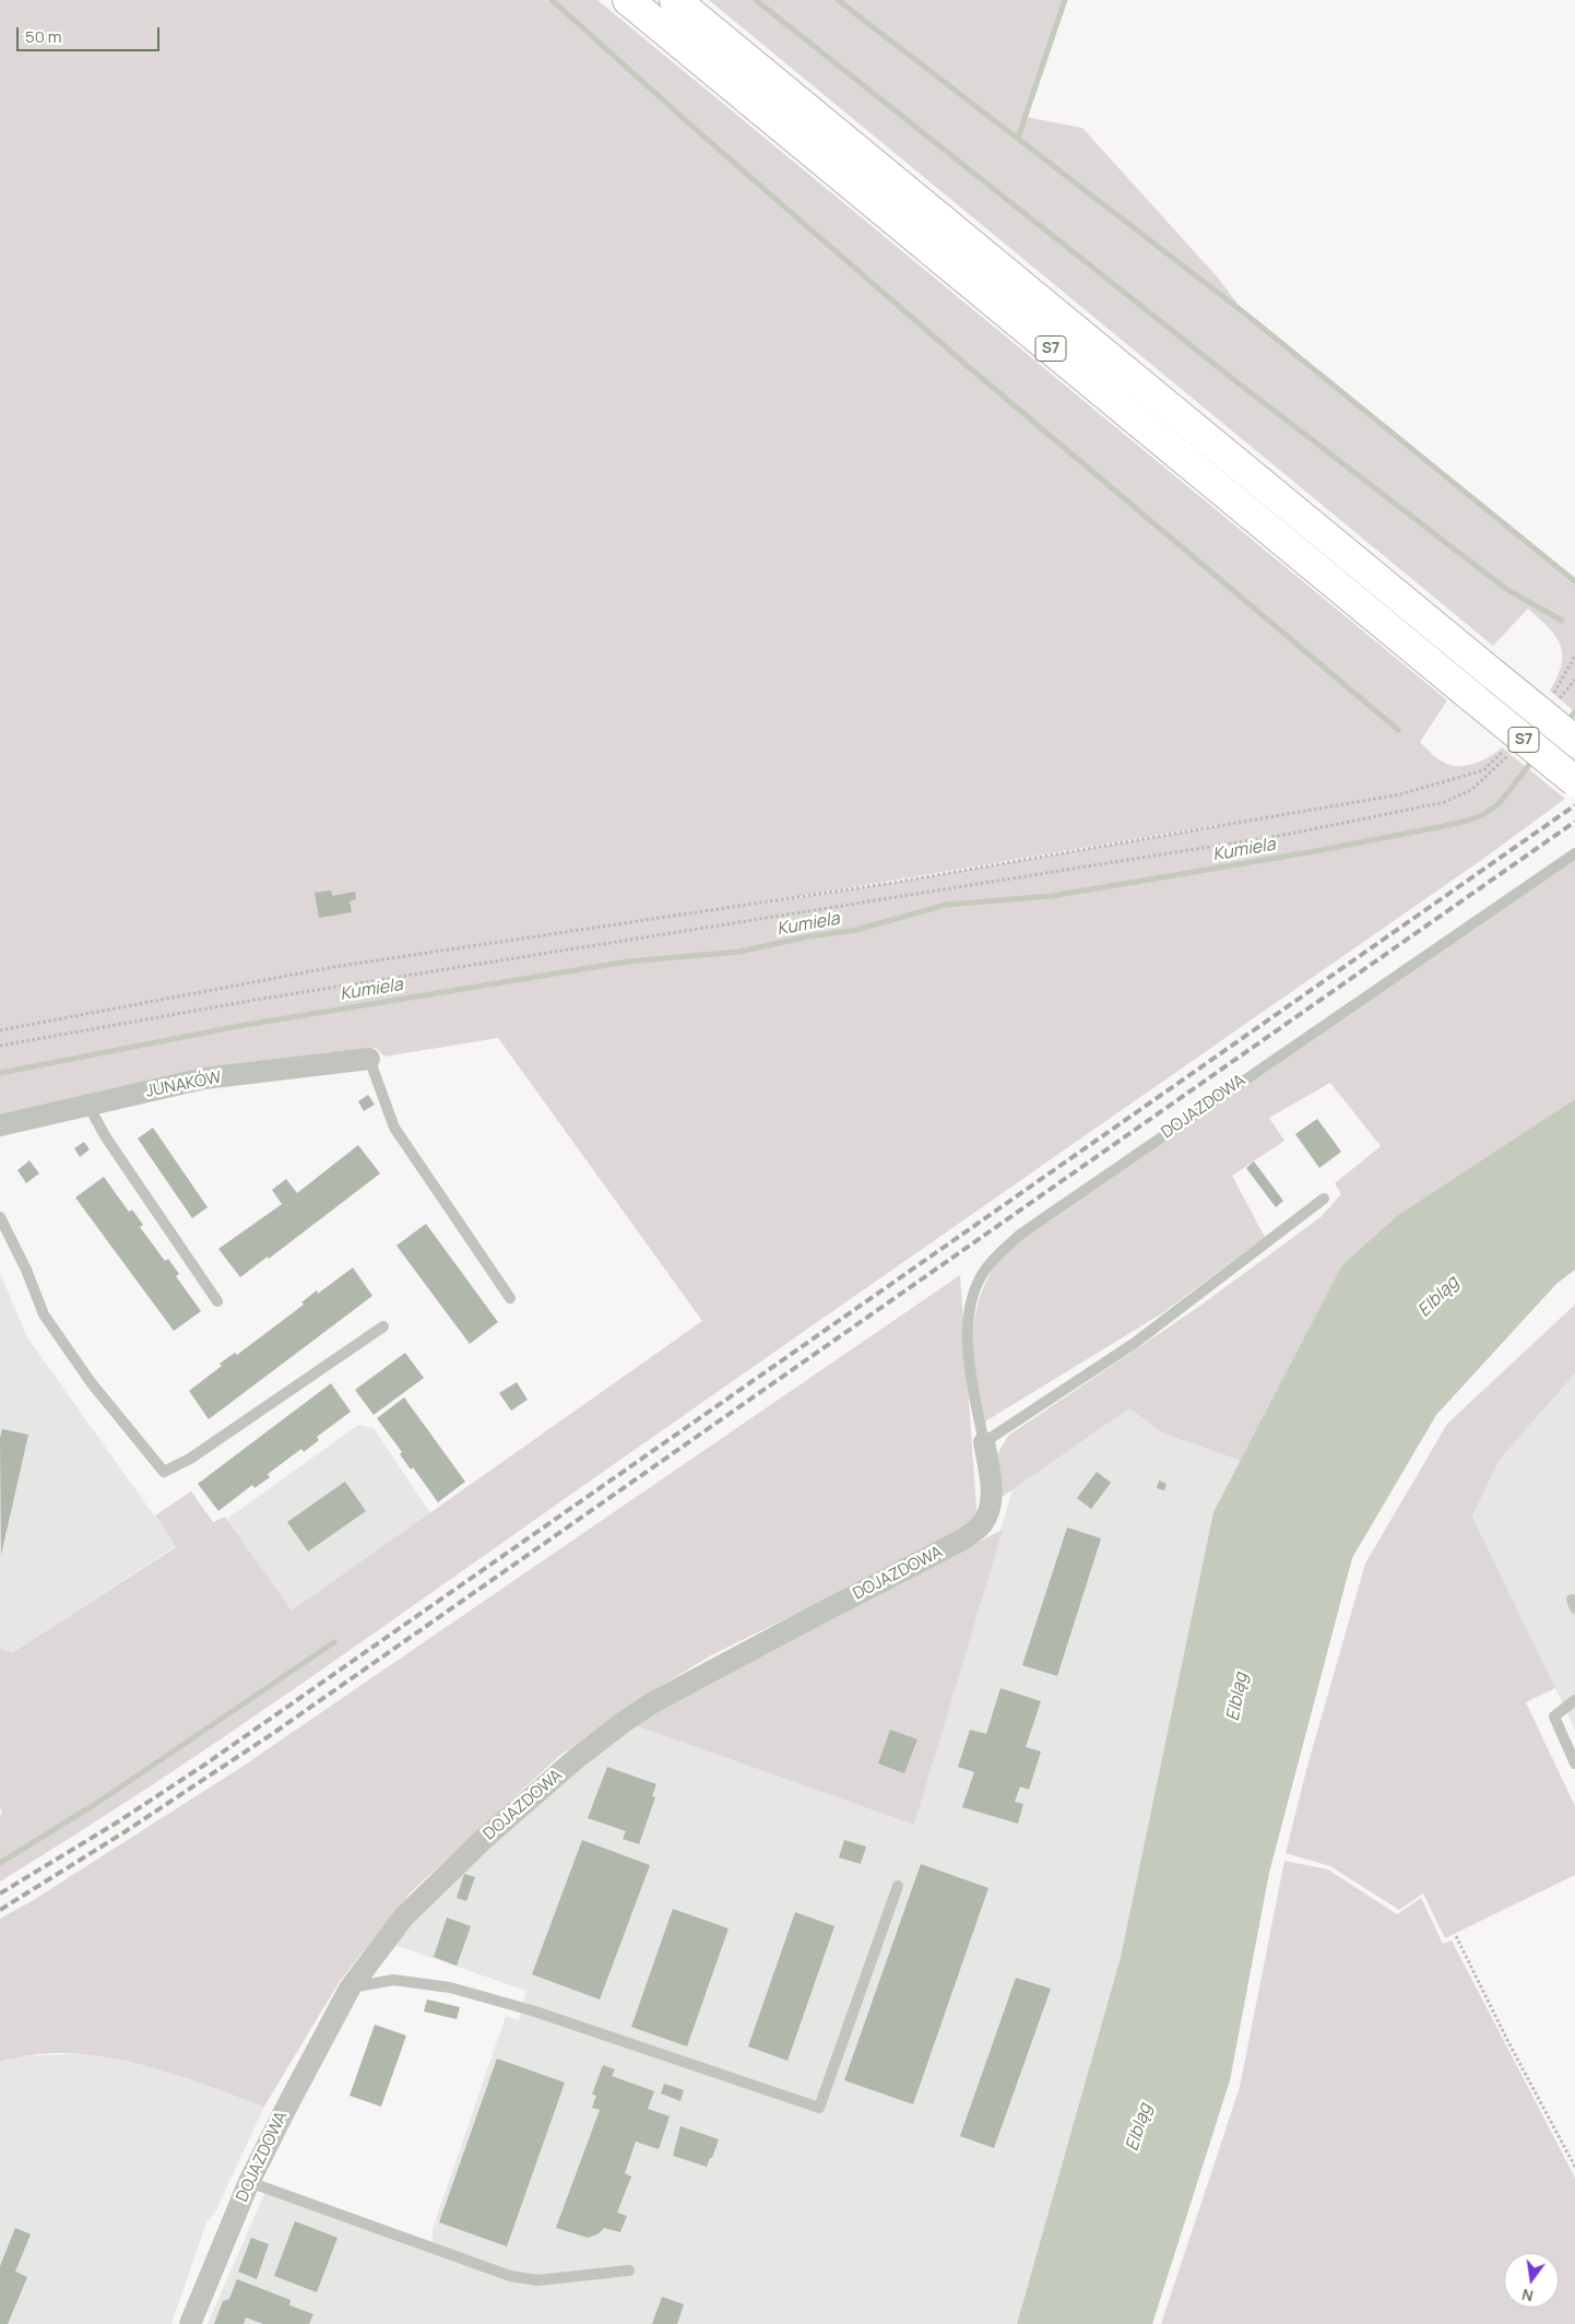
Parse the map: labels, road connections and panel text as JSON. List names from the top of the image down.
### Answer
{
  "streets": {
    "highway": ["S7"],
    "street": ["JUNAKÓW", "DOJAZDOWA"]
  },
  "water": ["Kumiela", "Elbląg"],
  "scale_bar": "50 m",
  "north": "bottom"
}
